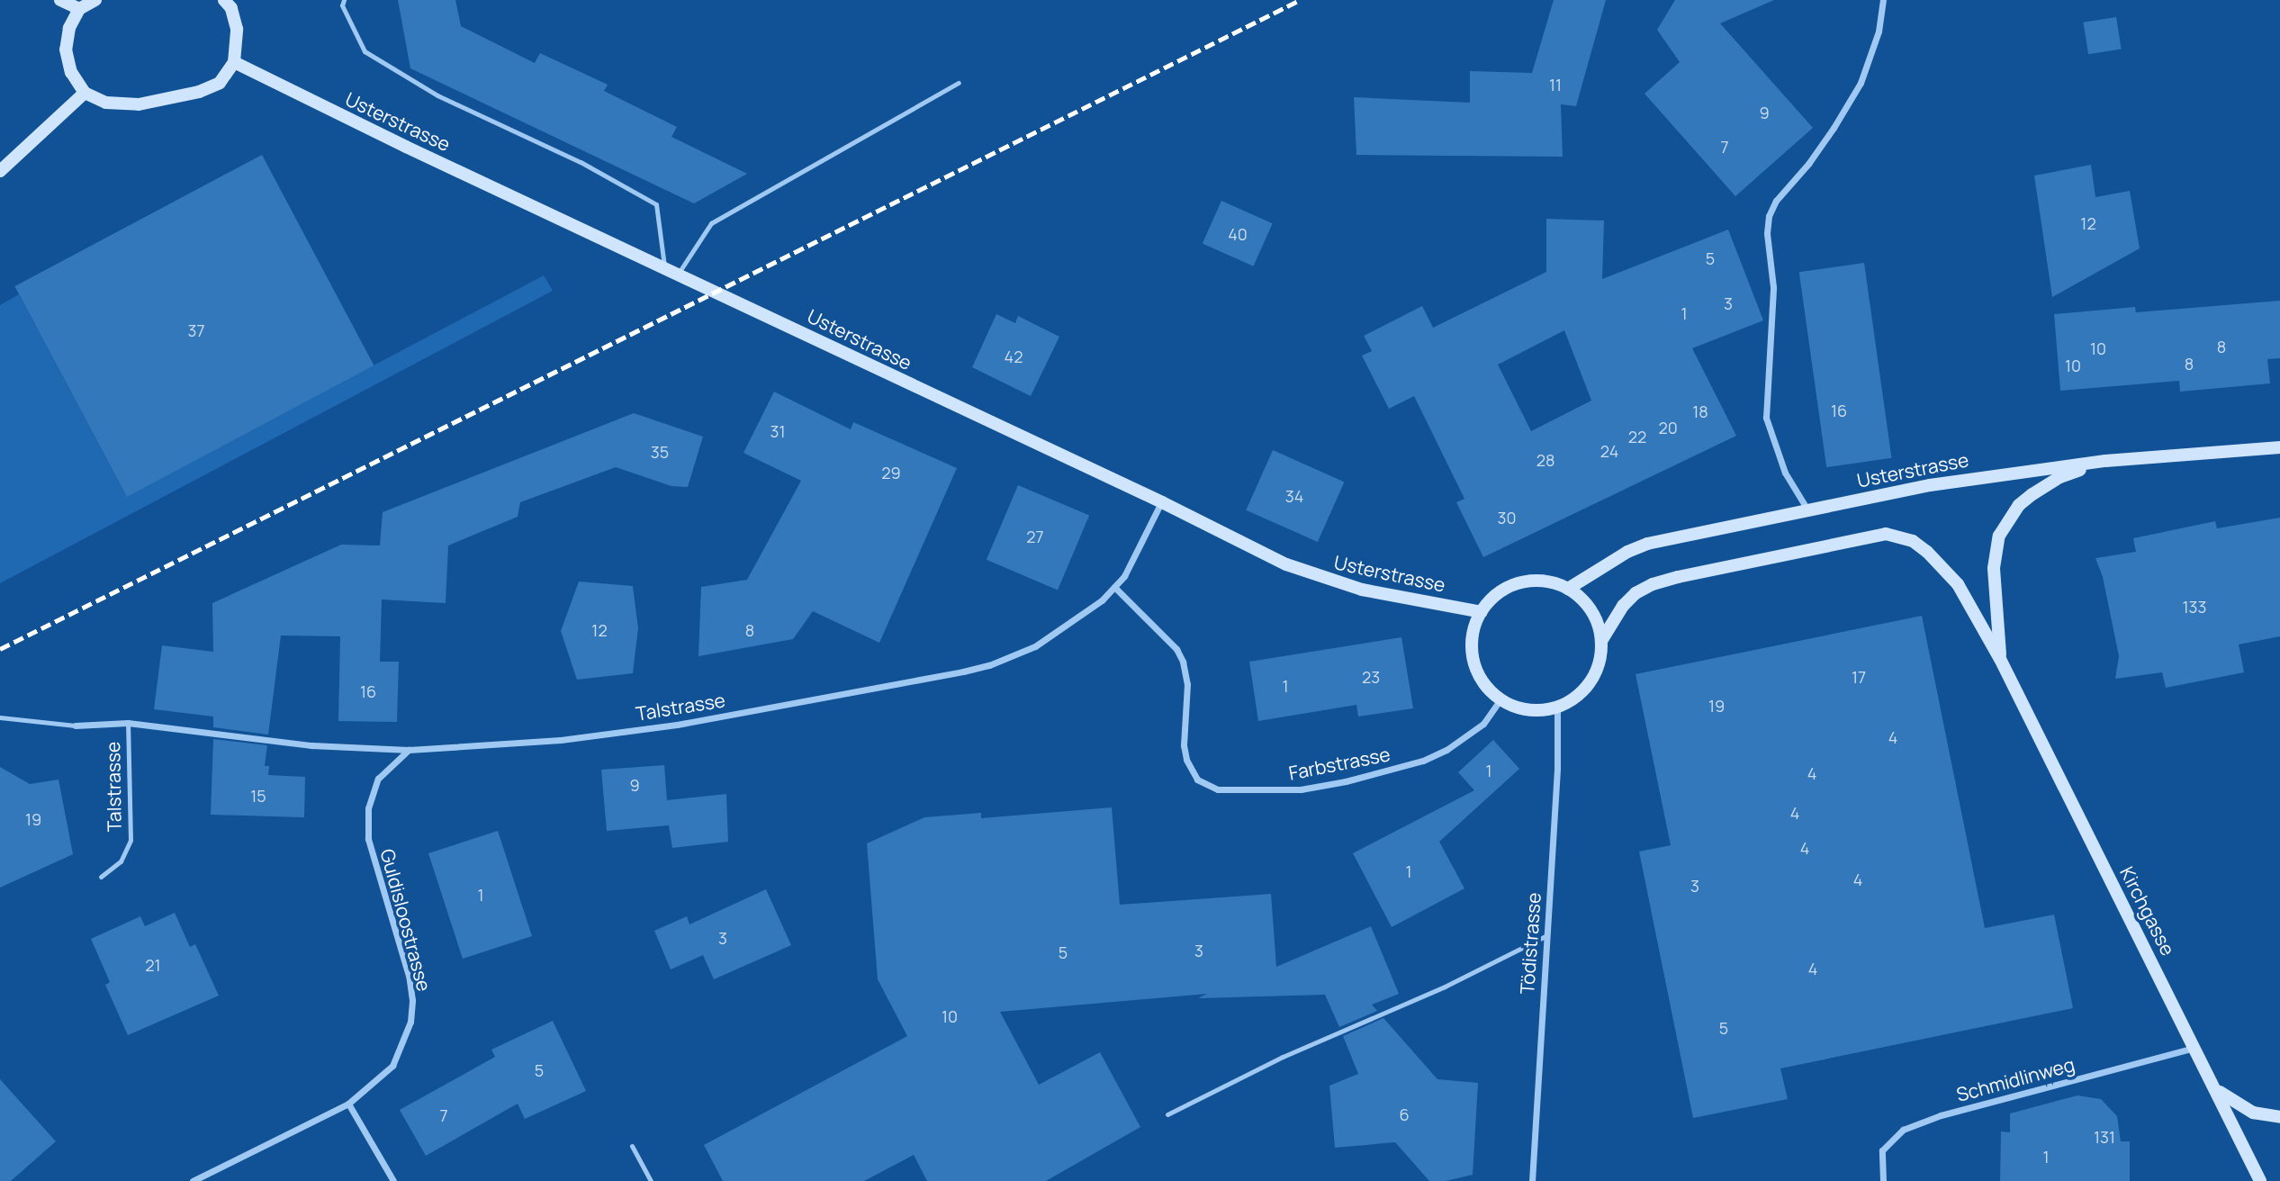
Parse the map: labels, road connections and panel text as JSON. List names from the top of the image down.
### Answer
{
  "streets": {
    "main road": ["Usterstrasse", "Kirchgasse"],
    "street": [
      "Talstrasse",
      "Farbstrasse",
      "Guldisloostrasse",
      "Tödistrasse",
      "Schmidlinweg"
    ]
  },
  "crossings": [
    ["Usterstrasse", "Talstrasse"],
    ["Usterstrasse", "Farbstrasse"],
    ["Usterstrasse", "Kirchgasse"],
    ["Usterstrasse", "Tödistrasse"],
    ["Talstrasse", "Farbstrasse"],
    ["Talstrasse", "Guldisloostrasse"],
    ["Farbstrasse", "Kirchgasse"],
    ["Farbstrasse", "Tödistrasse"],
    ["Kirchgasse", "Tödistrasse"],
    ["Kirchgasse", "Schmidlinweg"]
  ],
  "house_numbers": [
    "11",
    "9",
    "7",
    "12",
    "40",
    "5",
    "3",
    "1",
    "37",
    "8",
    "10",
    "42",
    "8",
    "10",
    "16",
    "18",
    "20",
    "31",
    "22",
    "24",
    "35",
    "28",
    "29",
    "34",
    "30",
    "27",
    "133",
    "12",
    "8",
    "23",
    "17",
    "1",
    "16",
    "19",
    "4",
    "1",
    "4",
    "9",
    "15",
    "4",
    "19",
    "4",
    "1",
    "4",
    "3",
    "1",
    "3",
    "3",
    "5",
    "21",
    "4",
    "10",
    "5",
    "5",
    "6",
    "7",
    "131",
    "1"
  ]
}
